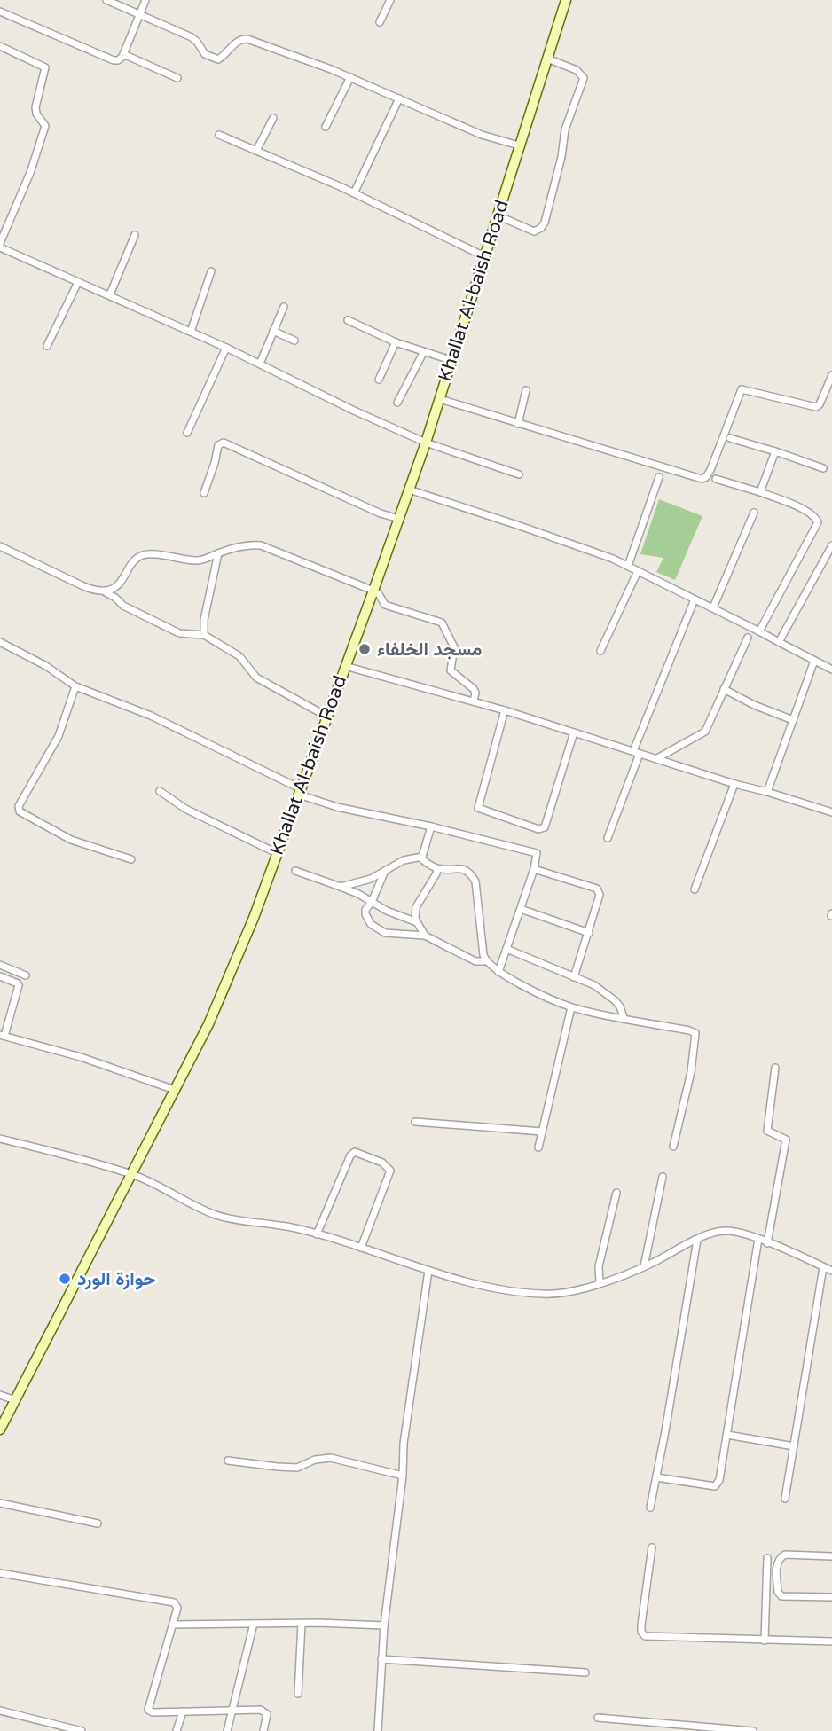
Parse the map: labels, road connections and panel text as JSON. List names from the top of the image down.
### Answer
{
  "streets": {
    "street": ["Khallat Al-baish Road"]
  },
  "places": ["مسجد الخلفاء", "حوازة الورد"]
}
